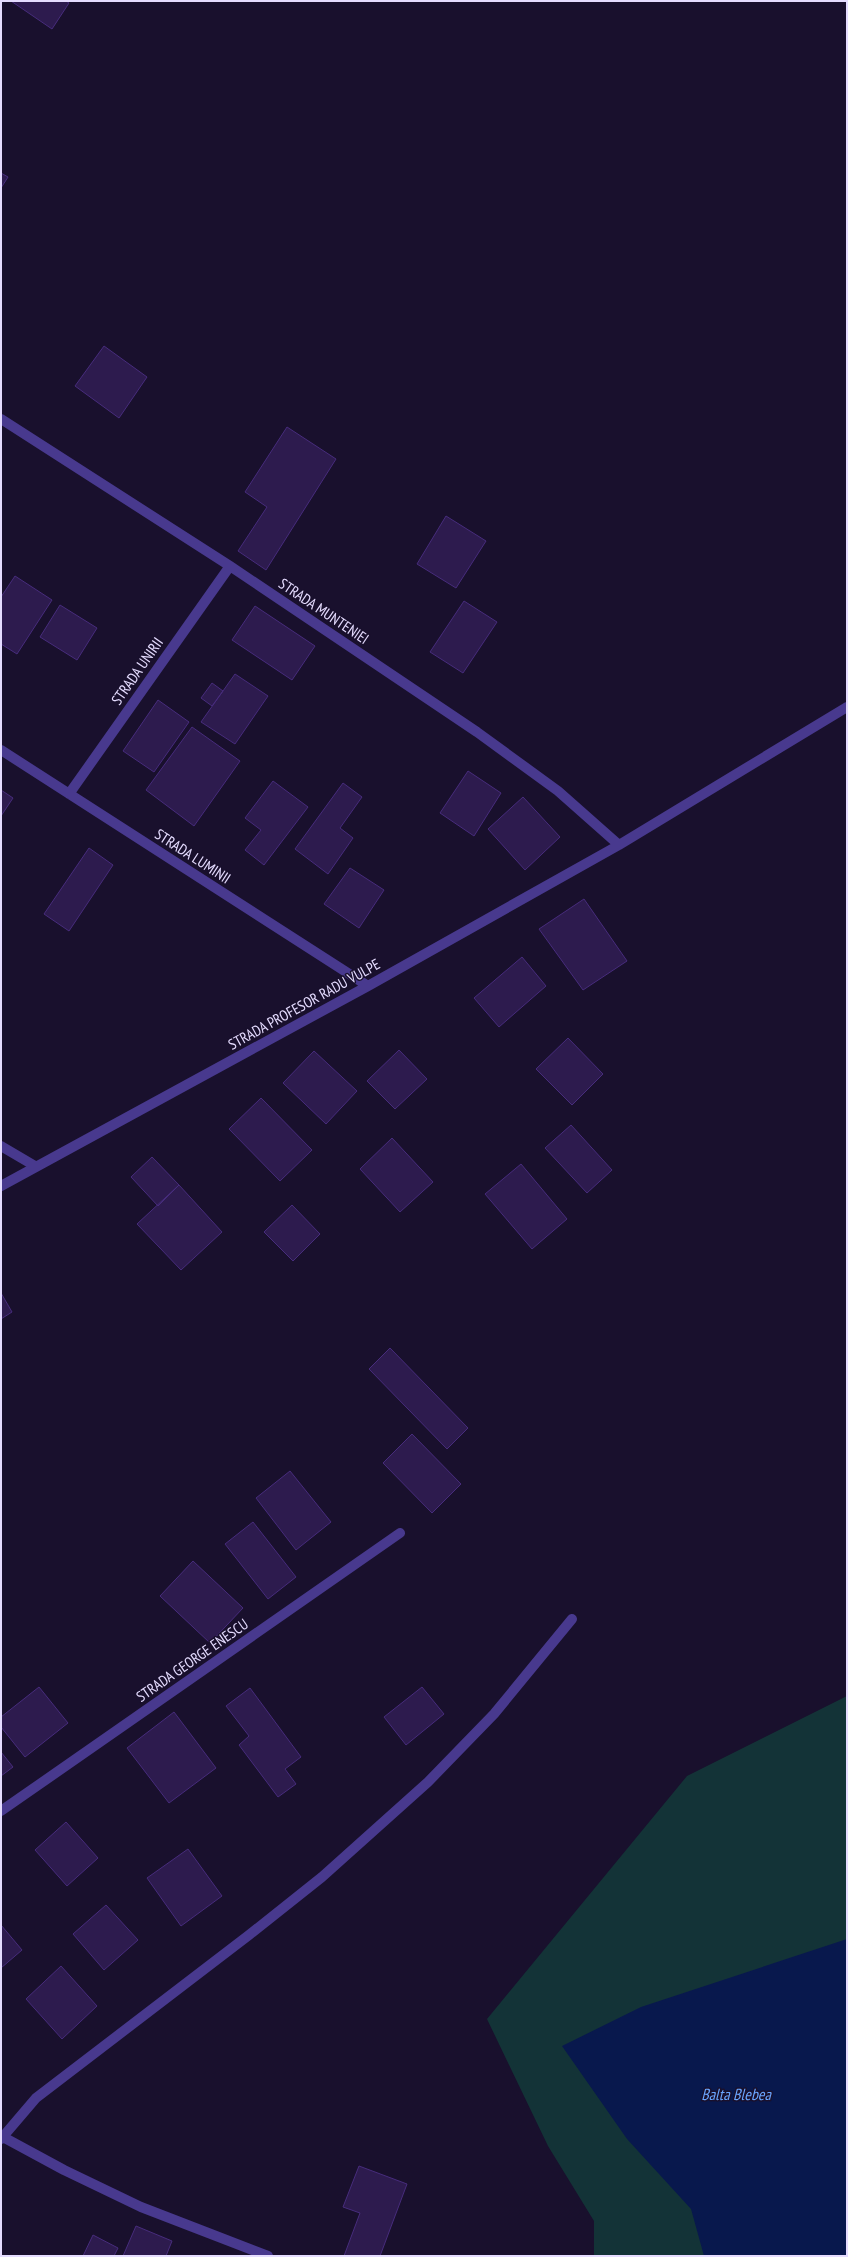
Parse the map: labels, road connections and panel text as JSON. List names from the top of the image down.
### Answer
{
  "streets": {
    "street": [
      "STRADA MUNTENIEI",
      "STRADA UNIRII",
      "STRADA LUMINII",
      "STRADA PROFESOR RADU VULPE",
      "STRADA GEORGE ENESCU"
    ]
  },
  "crossings": [
    ["STRADA MUNTENIEI", "STRADA UNIRII"],
    ["STRADA MUNTENIEI", "STRADA PROFESOR RADU VULPE"],
    ["STRADA UNIRII", "STRADA LUMINII"],
    ["STRADA LUMINII", "STRADA PROFESOR RADU VULPE"]
  ],
  "water": ["Balta Blebea"]
}
